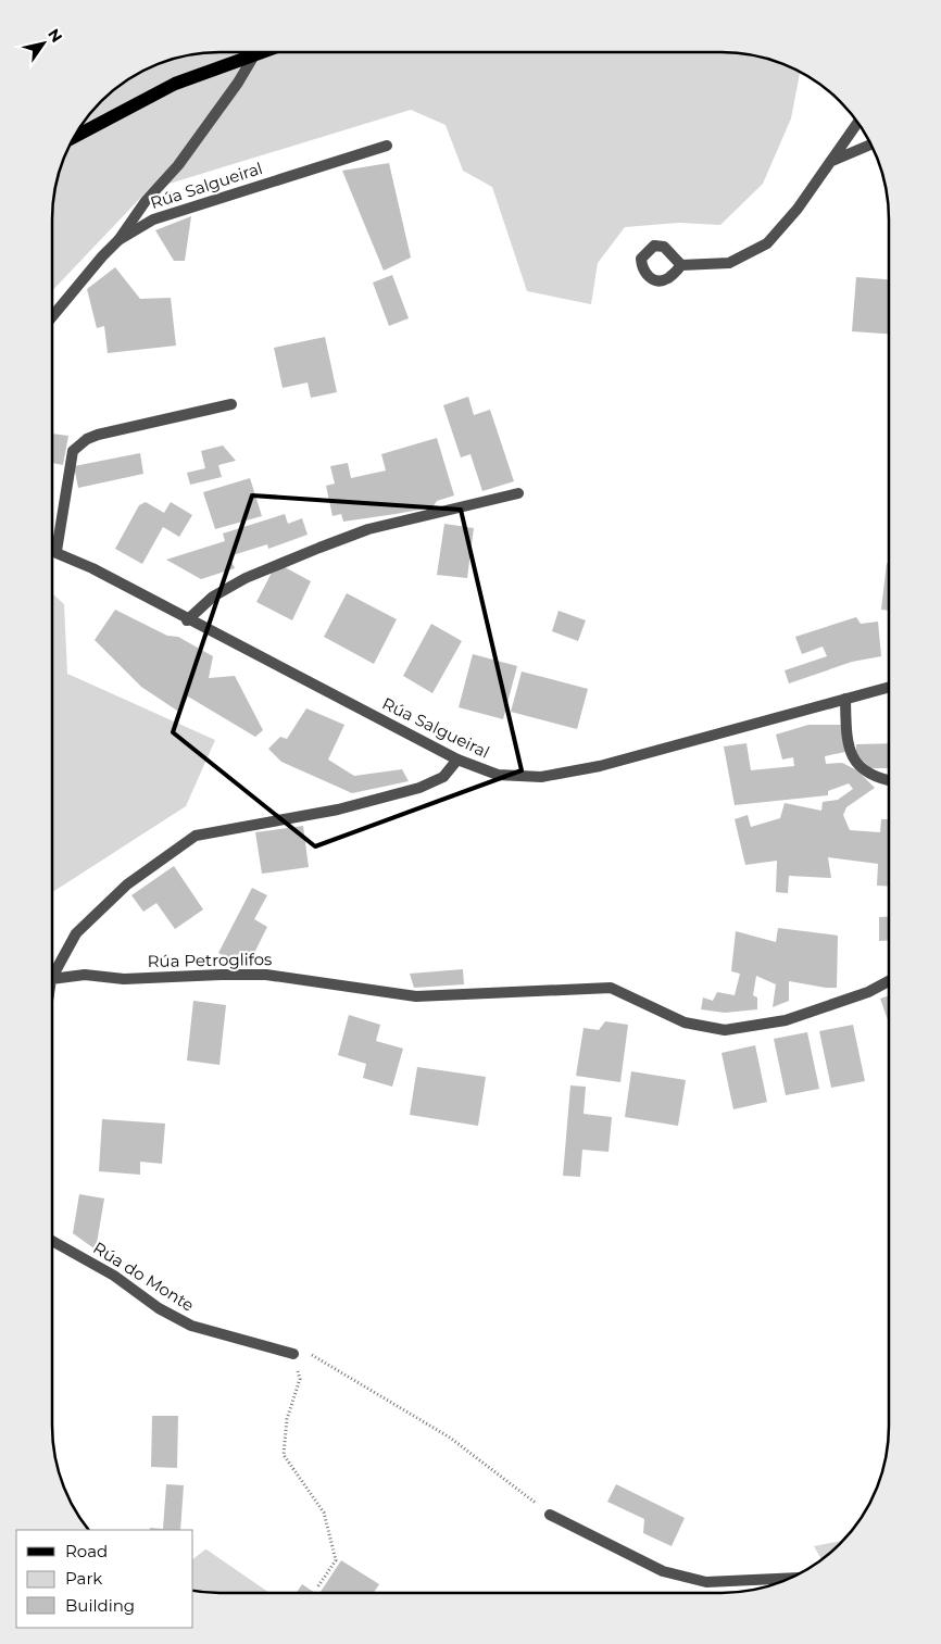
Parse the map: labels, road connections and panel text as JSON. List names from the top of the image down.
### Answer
{
  "streets": {
    "street": ["Rúa Salgueiral", "Rúa Petroglifos", "Rúa do Monte"]
  },
  "legend": ["Road", "Park", "Building"],
  "north": "top right"
}
